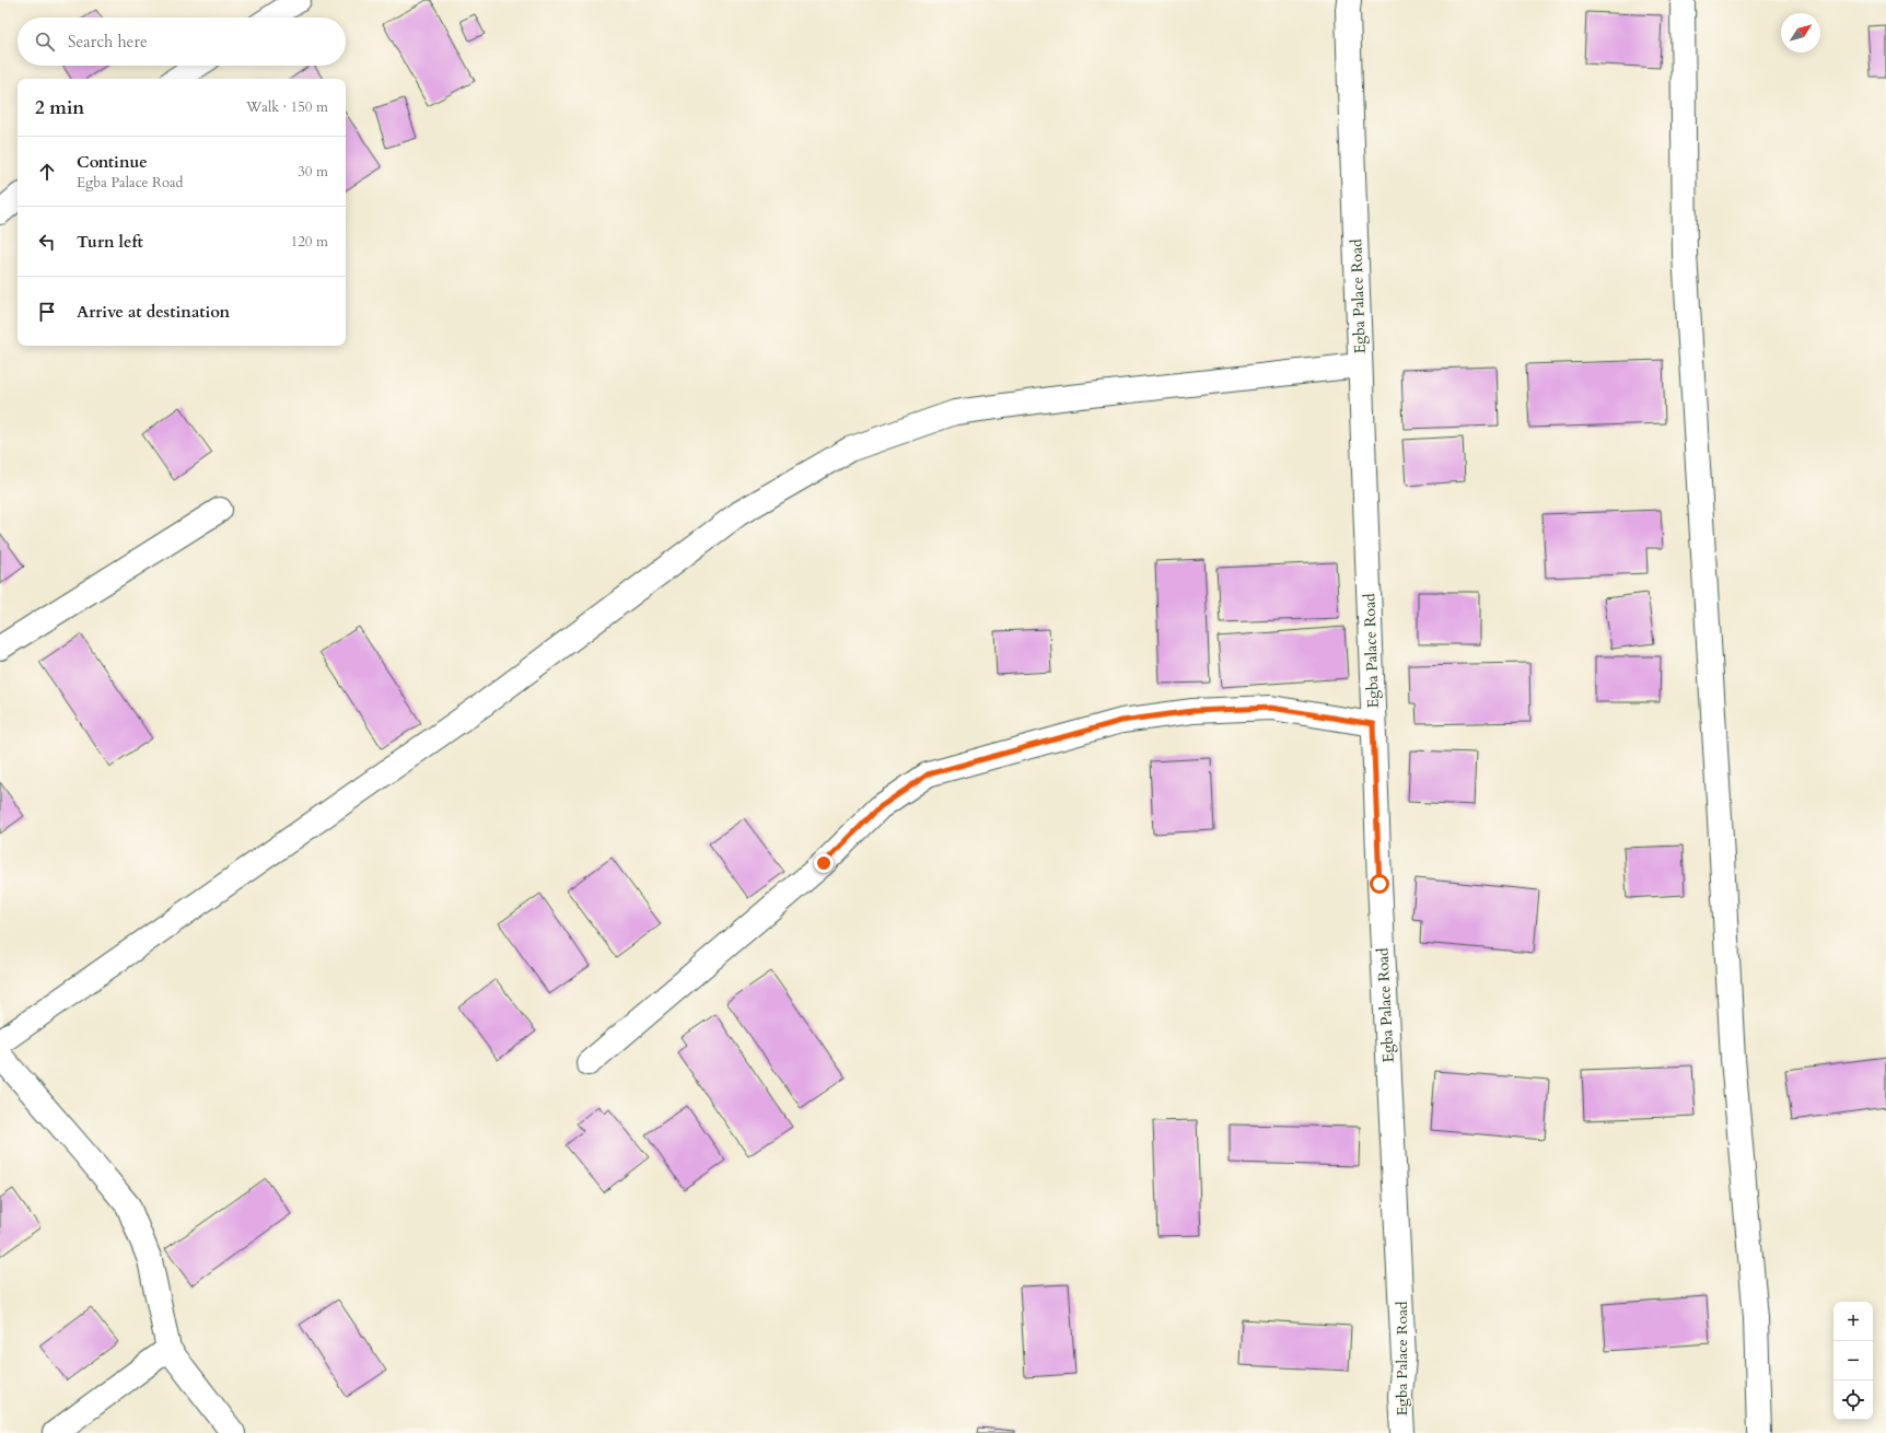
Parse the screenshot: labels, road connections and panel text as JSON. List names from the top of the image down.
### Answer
{
  "streets": {
    "street": ["Egba Palace Road"]
  },
  "north": "top right",
  "page": {
    "search": "Search here",
    "heading": ["2 min", "Walk · 150 m"],
    "list": [
      ["Continue", "Egba Palace Road", "30 m"],
      ["Turn left", "120 m"],
      "Arrive at destination"
    ],
    "map_buttons": ["+", "−"]
  }
}
